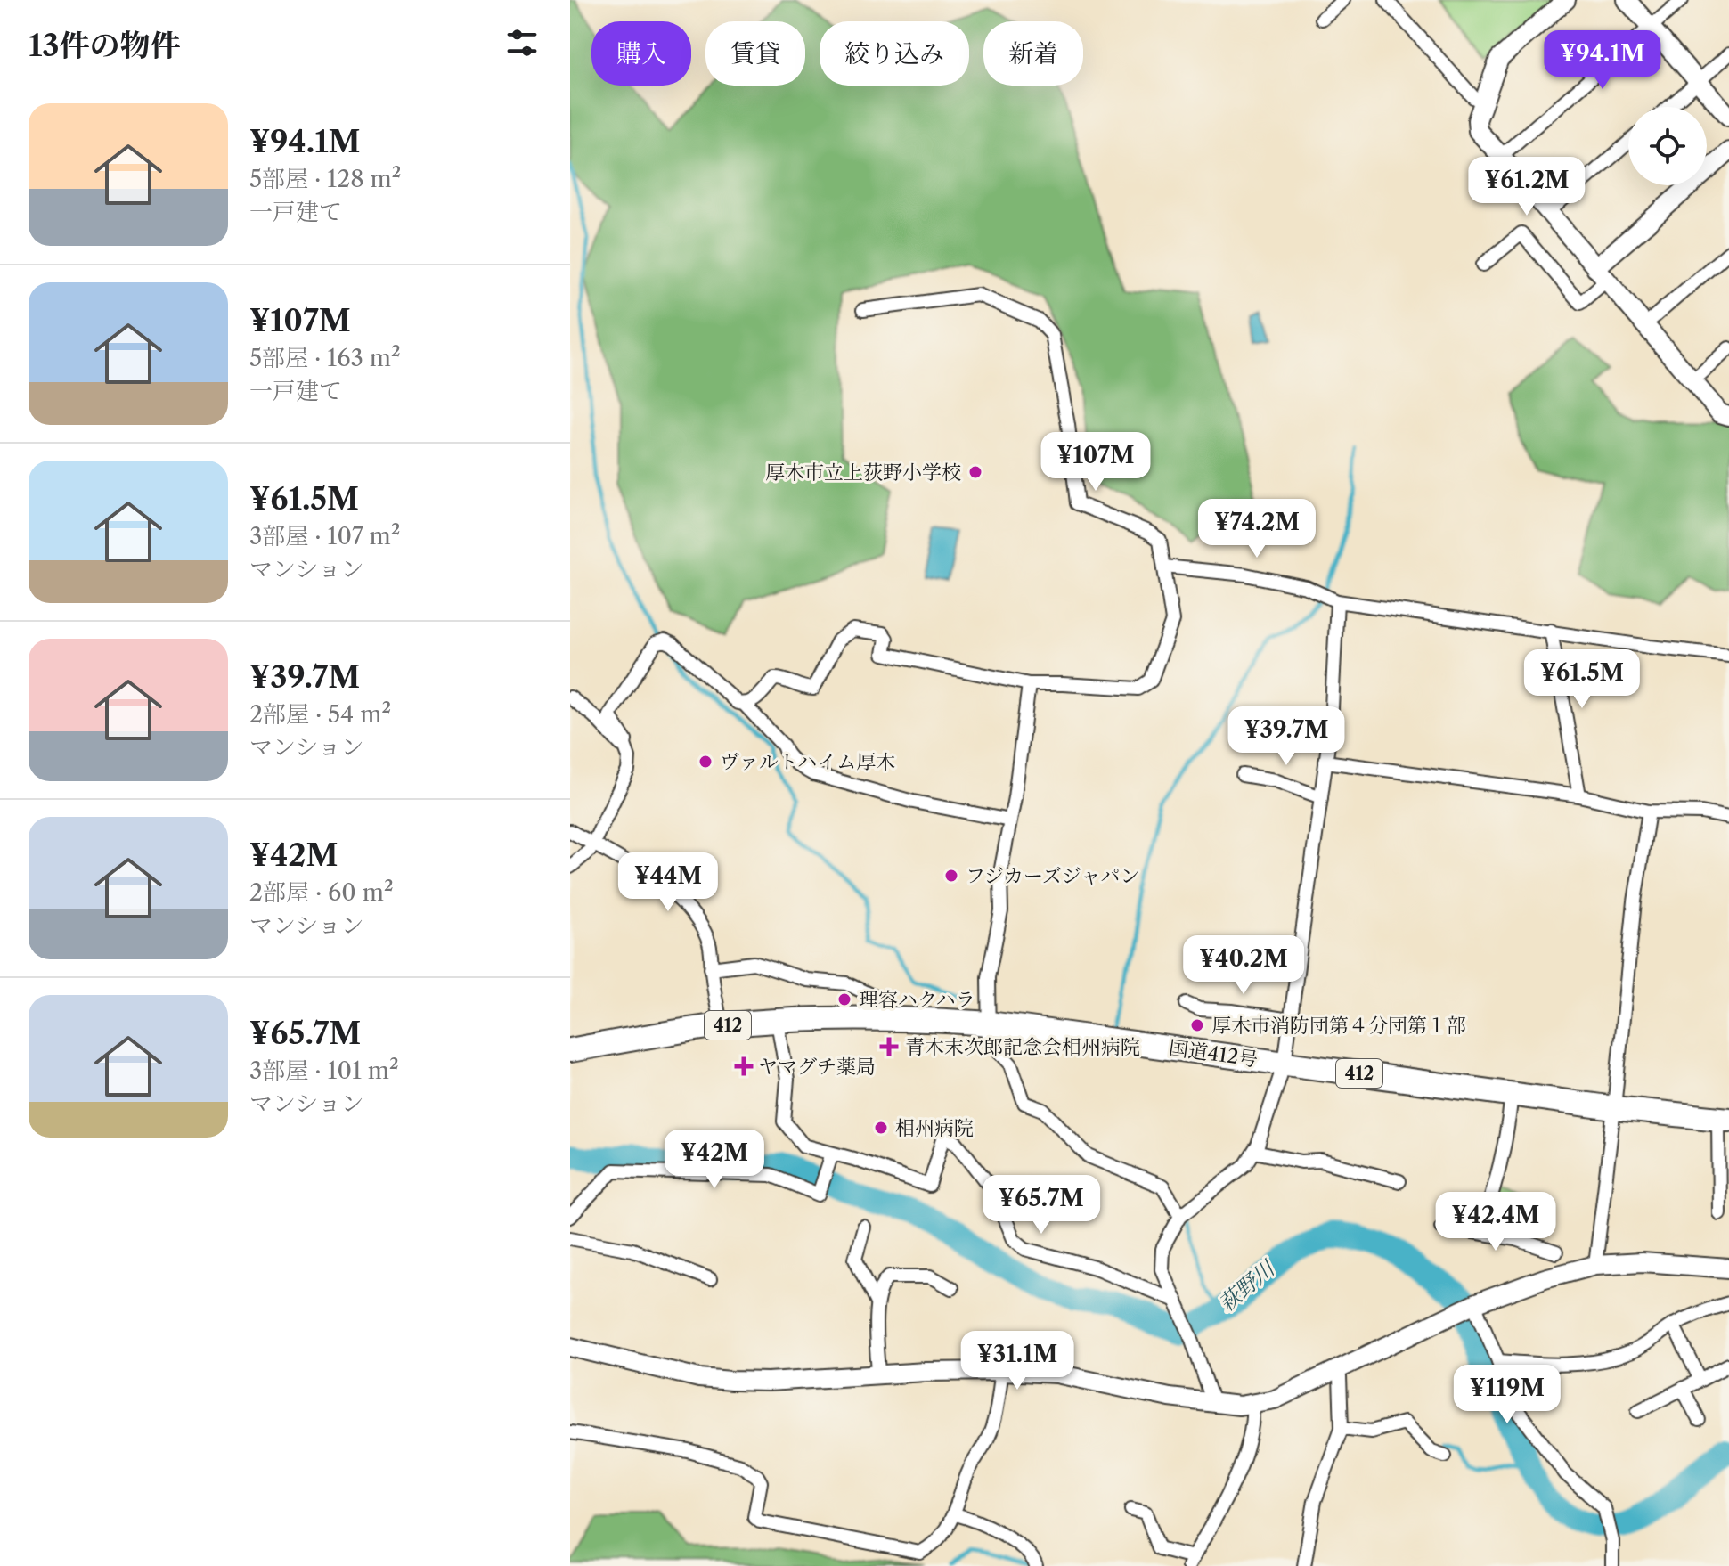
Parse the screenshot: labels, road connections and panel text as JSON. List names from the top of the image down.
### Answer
{
  "streets": {
    "highway": ["412", "国道412号"]
  },
  "water": ["萩野川"],
  "places": {
    "other": [
      "厚木市立上荻野小学校",
      "ヴァルトハイム厚木",
      "フジカーズジャパン",
      "理容ハクハラ",
      "厚木市消防団第４分団第１部",
      "相州病院"
    ],
    "health": ["青木末次郎記念会相州病院", "ヤマグチ薬局"]
  },
  "page": {
    "heading": "13件の物件",
    "chip": [
      "購入",
      "賃貸",
      "絞り込み",
      "新着"
    ],
    "price": [
      "¥94.1M",
      "¥61.2M",
      "¥107M",
      "¥74.2M",
      "¥61.5M",
      "¥39.7M",
      "¥44M",
      "¥40.2M",
      "¥42M",
      "¥65.7M",
      "¥42.4M",
      "¥31.1M",
      "¥119M"
    ],
    "list": [
      {
        "name": "¥94.1M",
        "note": "5部屋 · 128 m² · 一戸建て"
      },
      {
        "name": "¥107M",
        "note": "5部屋 · 163 m² · 一戸建て"
      },
      {
        "name": "¥61.5M",
        "note": "3部屋 · 107 m² · マンション"
      },
      {
        "name": "¥39.7M",
        "note": "2部屋 · 54 m² · マンション"
      },
      {
        "name": "¥42M",
        "note": "2部屋 · 60 m² · マンション"
      },
      {
        "name": "¥65.7M",
        "note": "3部屋 · 101 m² · マンション"
      }
    ]
  }
}
